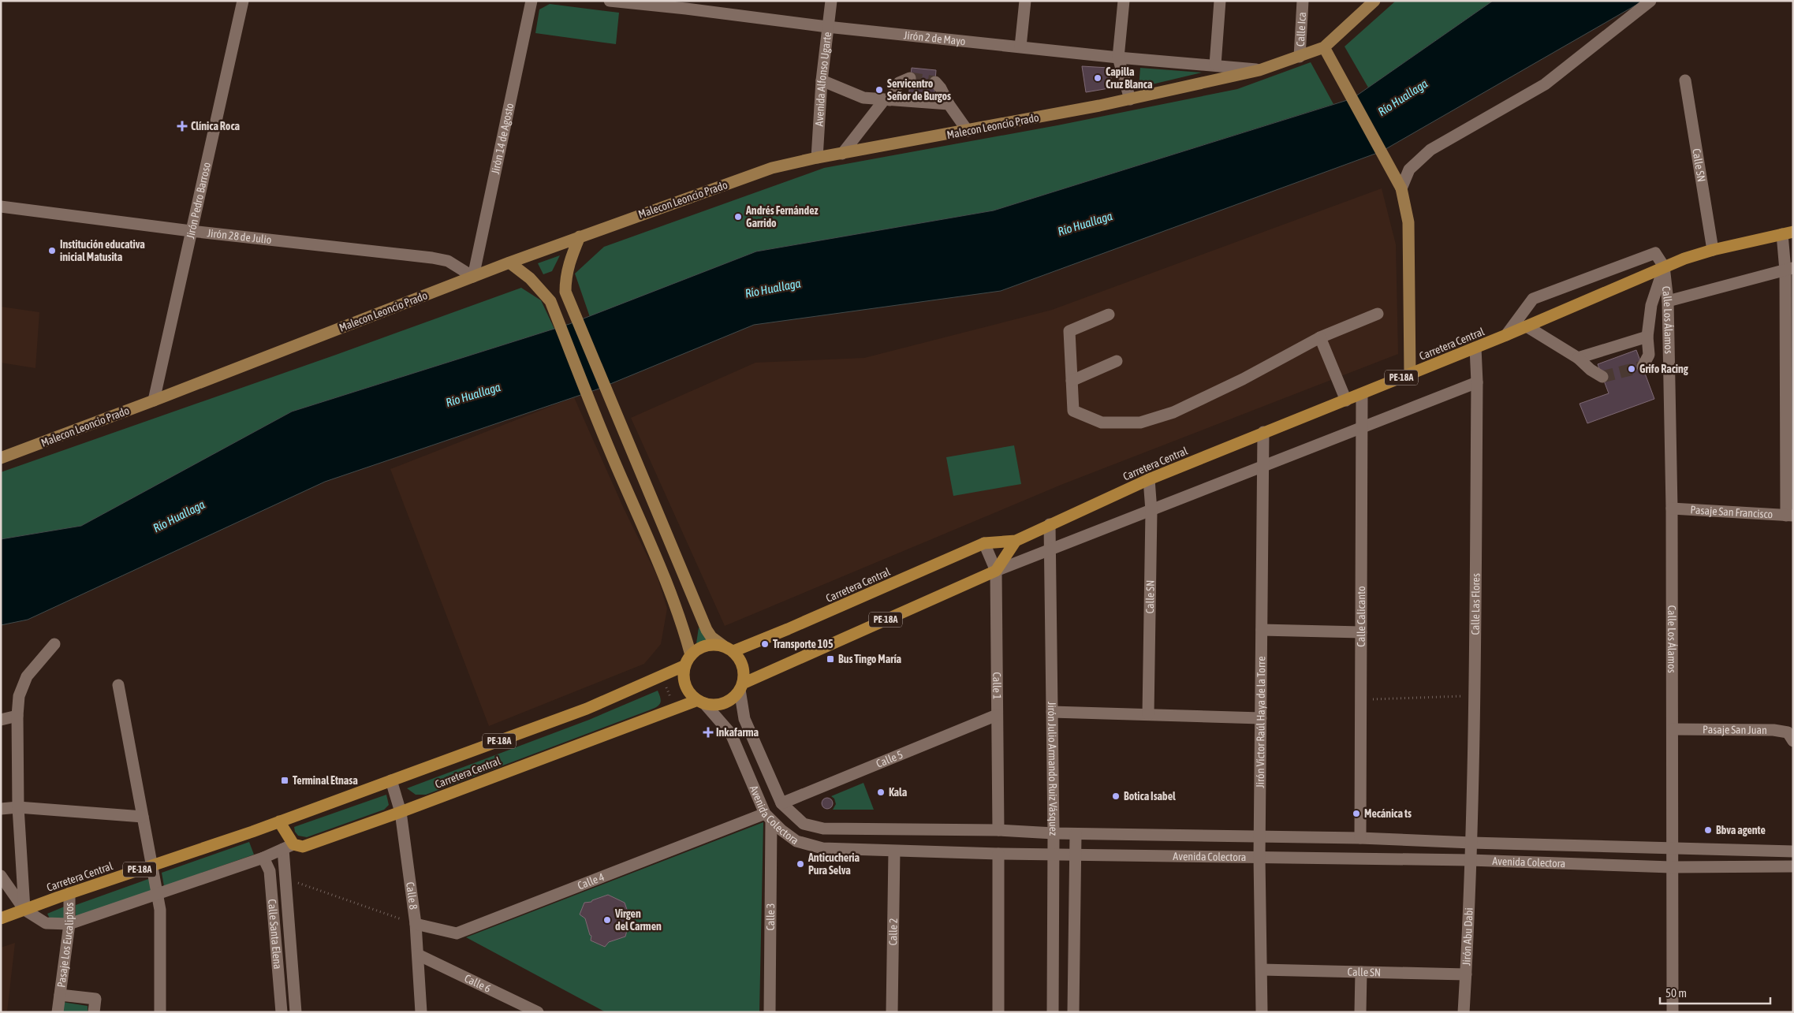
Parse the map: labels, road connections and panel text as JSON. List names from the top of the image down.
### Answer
{
  "streets": {
    "highway": ["Carretera Central", "PE-18A"],
    "main road": ["Malecon Leoncio Prado"],
    "street": [
      "Calle Ica",
      "Jirón 2 de Mayo",
      "Avenida Alfonso Ugarte",
      "Jirón 14 de Agosto",
      "Calle SN",
      "Jirón Pedro Barroso",
      "Jirón 28 de Julio",
      "Calle Los Álamos",
      "Pasaje San Francisco",
      "Calle Las Flores",
      "Calle Calicanto",
      "Calle 1",
      "Jirón Víctor Raúl Haya de la Torre",
      "Pasaje San Juan",
      "Calle 5",
      "Jirón Julio Armando Ruiz Vásquez",
      "Avenida Colectora",
      "Calle 4",
      "Calle 8",
      "Calle 3",
      "Calle 2",
      "Calle Santa Elena",
      "Jirón Abu Dabi",
      "Pasaje Los Eucaliptos",
      "Calle 6"
    ]
  },
  "crossings": [
    ["Calle Ica", "Malecon Leoncio Prado"],
    ["Jirón 2 de Mayo", "Avenida Alfonso Ugarte"],
    ["Jirón 2 de Mayo", "Malecon Leoncio Prado"],
    ["Avenida Alfonso Ugarte", "Malecon Leoncio Prado"],
    ["Malecon Leoncio Prado", "Jirón 14 de Agosto"],
    ["Malecon Leoncio Prado", "Jirón Pedro Barroso"],
    ["Malecon Leoncio Prado", "Jirón 28 de Julio"],
    ["Jirón 14 de Agosto", "Jirón 28 de Julio"],
    ["Calle SN", "Carretera Central"],
    ["Calle SN", "Jirón Víctor Raúl Haya de la Torre"],
    ["Calle SN", "Jirón Abu Dabi"],
    ["Jirón Pedro Barroso", "Jirón 28 de Julio"],
    ["Calle Los Álamos", "Carretera Central"],
    ["Calle Los Álamos", "Pasaje San Francisco"],
    ["Calle Los Álamos", "Pasaje San Juan"],
    ["Calle Los Álamos", "Avenida Colectora"],
    ["Carretera Central", "PE-18A"],
    ["Carretera Central", "Calle Las Flores"],
    ["Carretera Central", "Calle Calicanto"],
    ["Carretera Central", "Calle 1"],
    ["Carretera Central", "Jirón Víctor Raúl Haya de la Torre"],
    ["Carretera Central", "Jirón Julio Armando Ruiz Vásquez"],
    ["Carretera Central", "Avenida Colectora"],
    ["Carretera Central", "Calle 8"],
    ["Carretera Central", "Pasaje Los Eucaliptos"],
    ["PE-18A", "Calle 1"],
    ["PE-18A", "Avenida Colectora"],
    ["Calle Las Flores", "Avenida Colectora"],
    ["Calle Las Flores", "Jirón Abu Dabi"],
    ["Calle Calicanto", "Avenida Colectora"],
    ["Calle 1", "Calle 5"],
    ["Calle 1", "Avenida Colectora"],
    ["Jirón Víctor Raúl Haya de la Torre", "Avenida Colectora"],
    ["Calle 5", "Avenida Colectora"],
    ["Jirón Julio Armando Ruiz Vásquez", "Avenida Colectora"],
    ["Avenida Colectora", "Calle 4"],
    ["Avenida Colectora", "Calle 3"],
    ["Avenida Colectora", "Calle 2"],
    ["Avenida Colectora", "Jirón Abu Dabi"],
    ["Calle 4", "Calle 8"],
    ["Calle 4", "Calle 3"],
    ["Calle 8", "Calle 6"]
  ],
  "water": ["Río Huallaga"],
  "places": {
    "other": [
      "Capilla Cruz Blanca",
      "Servicentro Señor de Burgos",
      "Andrés Fernández Garrido",
      "Institución educativa inicial Matusita",
      "Grifo Racing",
      "Transporte 105",
      "Kala",
      "Botica Isabel",
      "Mecánica ts",
      "Bbva agente",
      "Anticucheria Pura Selva",
      "Virgen del Carmen"
    ],
    "health": ["Clínica Roca", "Inkafarma"],
    "transit": ["Bus Tingo María", "Terminal Etnasa"]
  },
  "scale_bar": "50 m"
}
